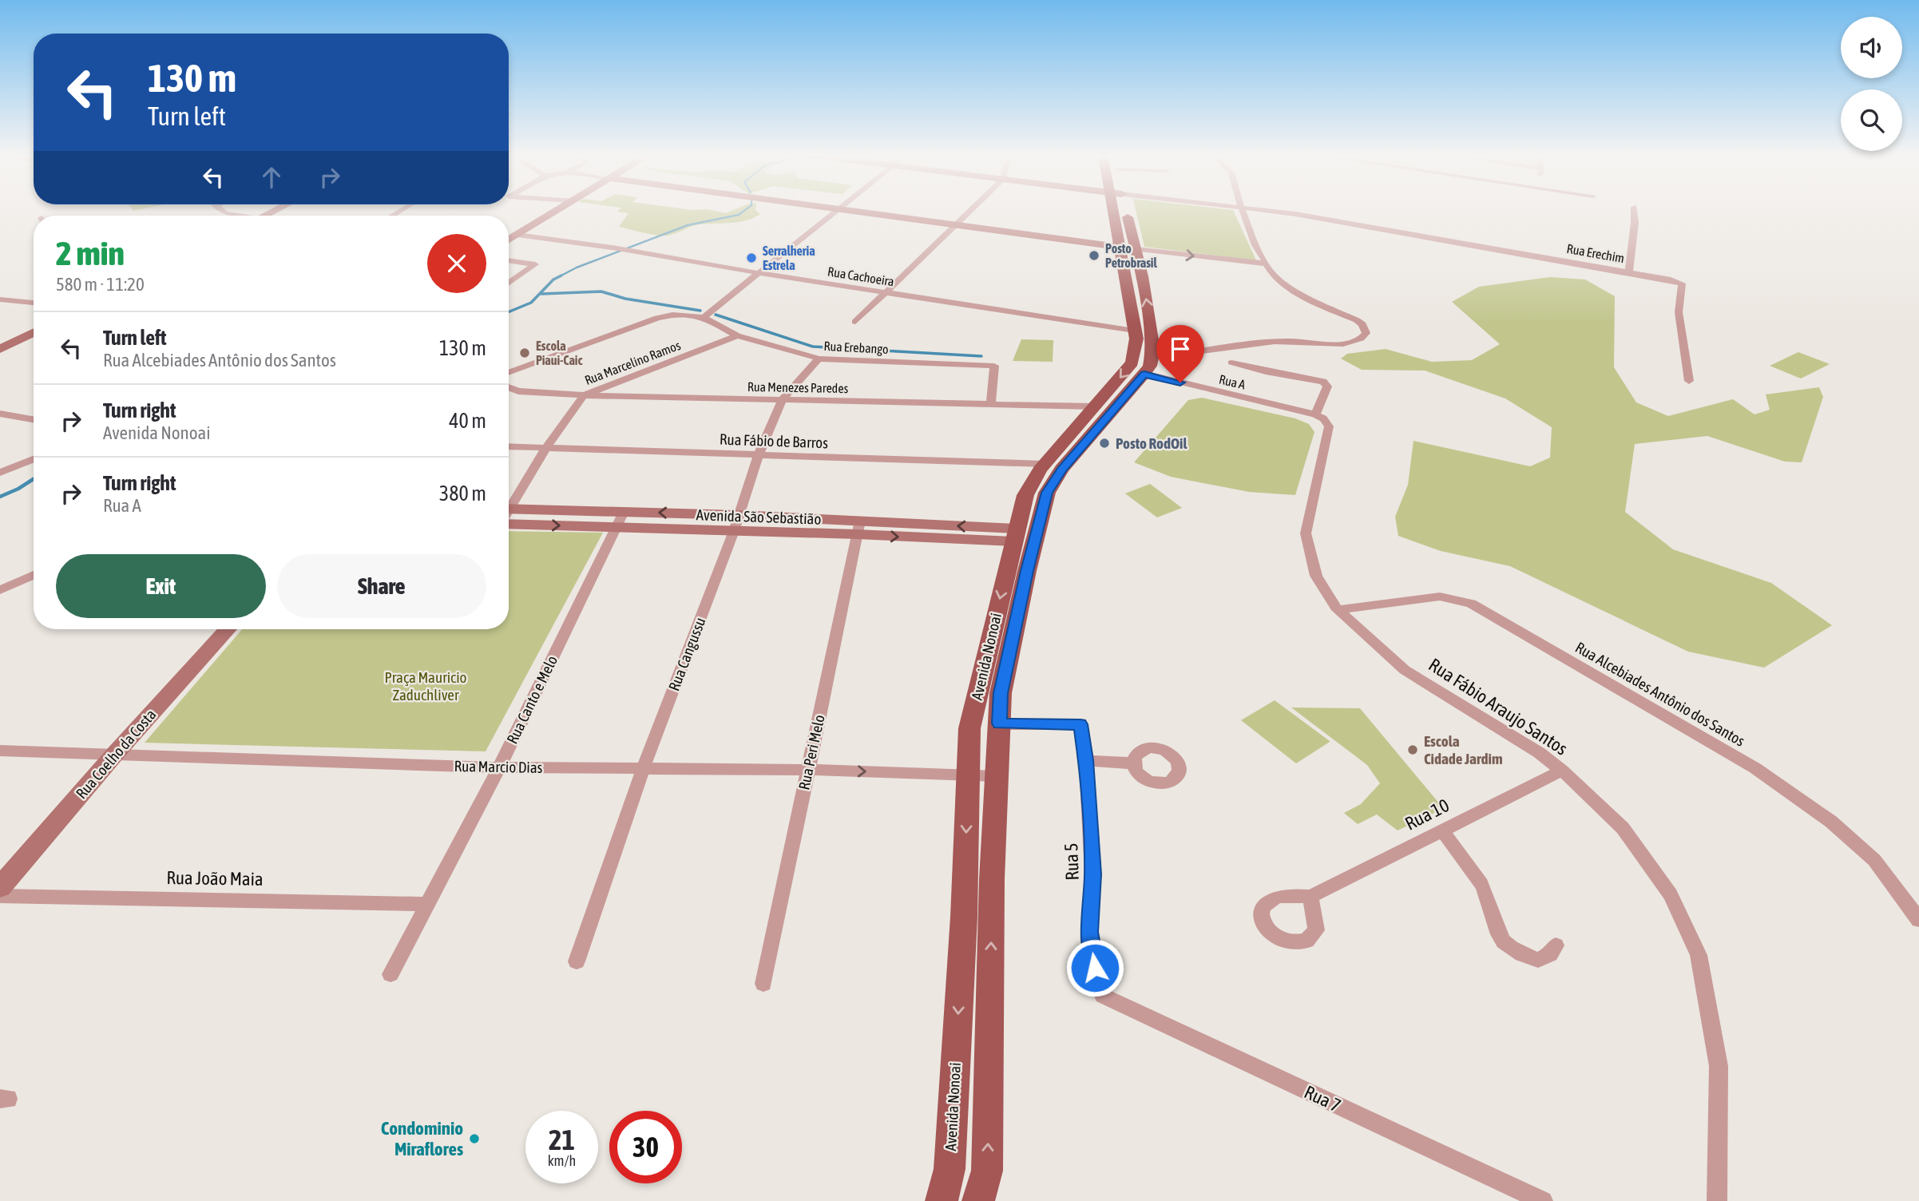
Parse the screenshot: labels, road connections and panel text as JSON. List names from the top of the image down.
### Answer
{
  "streets": {
    "main road": ["Avenida Nonoai"],
    "street": [
      "Rua Erechim",
      "Rua Cachoeira",
      "Rua Erebango",
      "Rua Marcelino Ramos",
      "Rua A",
      "Rua Menezes Paredes",
      "Rua Fábio de Barros",
      "Avenida São Sebastião",
      "Rua Cangussu",
      "Rua Alcebiades Antônio dos Santos",
      "Rua Canto e Melo",
      "Rua Fábio Araujo Santos",
      "Rua Peri Melo",
      "Rua Coelho da Costa",
      "Rua Marcio Dias",
      "Rua 10",
      "Rua 5",
      "Rua João Maia",
      "Rua 7"
    ]
  },
  "crossings": [
    ["Rua Cachoeira", "Avenida Nonoai"],
    ["Rua Erebango", "Rua Marcelino Ramos"],
    ["Rua Erebango", "Rua Menezes Paredes"],
    ["Rua Erebango", "Rua Cangussu"],
    ["Rua Marcelino Ramos", "Rua Menezes Paredes"],
    ["Rua Marcelino Ramos", "Rua Fábio de Barros"],
    ["Rua A", "Avenida Nonoai"],
    ["Rua A", "Rua Fábio Araujo Santos"],
    ["Rua Menezes Paredes", "Rua Cangussu"],
    ["Rua Menezes Paredes", "Avenida Nonoai"],
    ["Rua Fábio de Barros", "Rua Cangussu"],
    ["Rua Fábio de Barros", "Avenida Nonoai"],
    ["Avenida São Sebastião", "Rua Cangussu"],
    ["Avenida São Sebastião", "Avenida Nonoai"],
    ["Avenida São Sebastião", "Rua Canto e Melo"],
    ["Avenida São Sebastião", "Rua Peri Melo"],
    ["Rua Cangussu", "Rua Marcio Dias"],
    ["Avenida Nonoai", "Rua Marcio Dias"],
    ["Avenida Nonoai", "Rua 5"],
    ["Rua Alcebiades Antônio dos Santos", "Rua Fábio Araujo Santos"],
    ["Rua Canto e Melo", "Rua Marcio Dias"],
    ["Rua Canto e Melo", "Rua João Maia"],
    ["Rua Fábio Araujo Santos", "Rua 10"],
    ["Rua Peri Melo", "Rua Marcio Dias"],
    ["Rua Coelho da Costa", "Rua Marcio Dias"],
    ["Rua 5", "Rua 7"]
  ],
  "parks": ["Praça Mauricio Zaduchliver"],
  "places": [
    "Posto Petrobrasil",
    "Serralheria Estrela",
    "Escola Piaui-Caic",
    "Posto RodOil",
    "Escola Cidade Jardim",
    "Condominio Miraflores"
  ],
  "page": {
    "turn": ["130 m", "Turn left"],
    "heading": ["2 min", "580 m · 11:20"],
    "list": [
      {
        "name": "Turn left",
        "note": "Rua Alcebiades Antônio dos Santos",
        "value": "130 m"
      },
      {
        "name": "Turn right",
        "note": "Avenida Nonoai",
        "value": "40 m"
      },
      {
        "name": "Turn right",
        "note": "Rua A",
        "value": "380 m"
      }
    ],
    "buttons": ["Exit", "Share"],
    "speed": "21 km/h",
    "limit": "30"
  }
}
